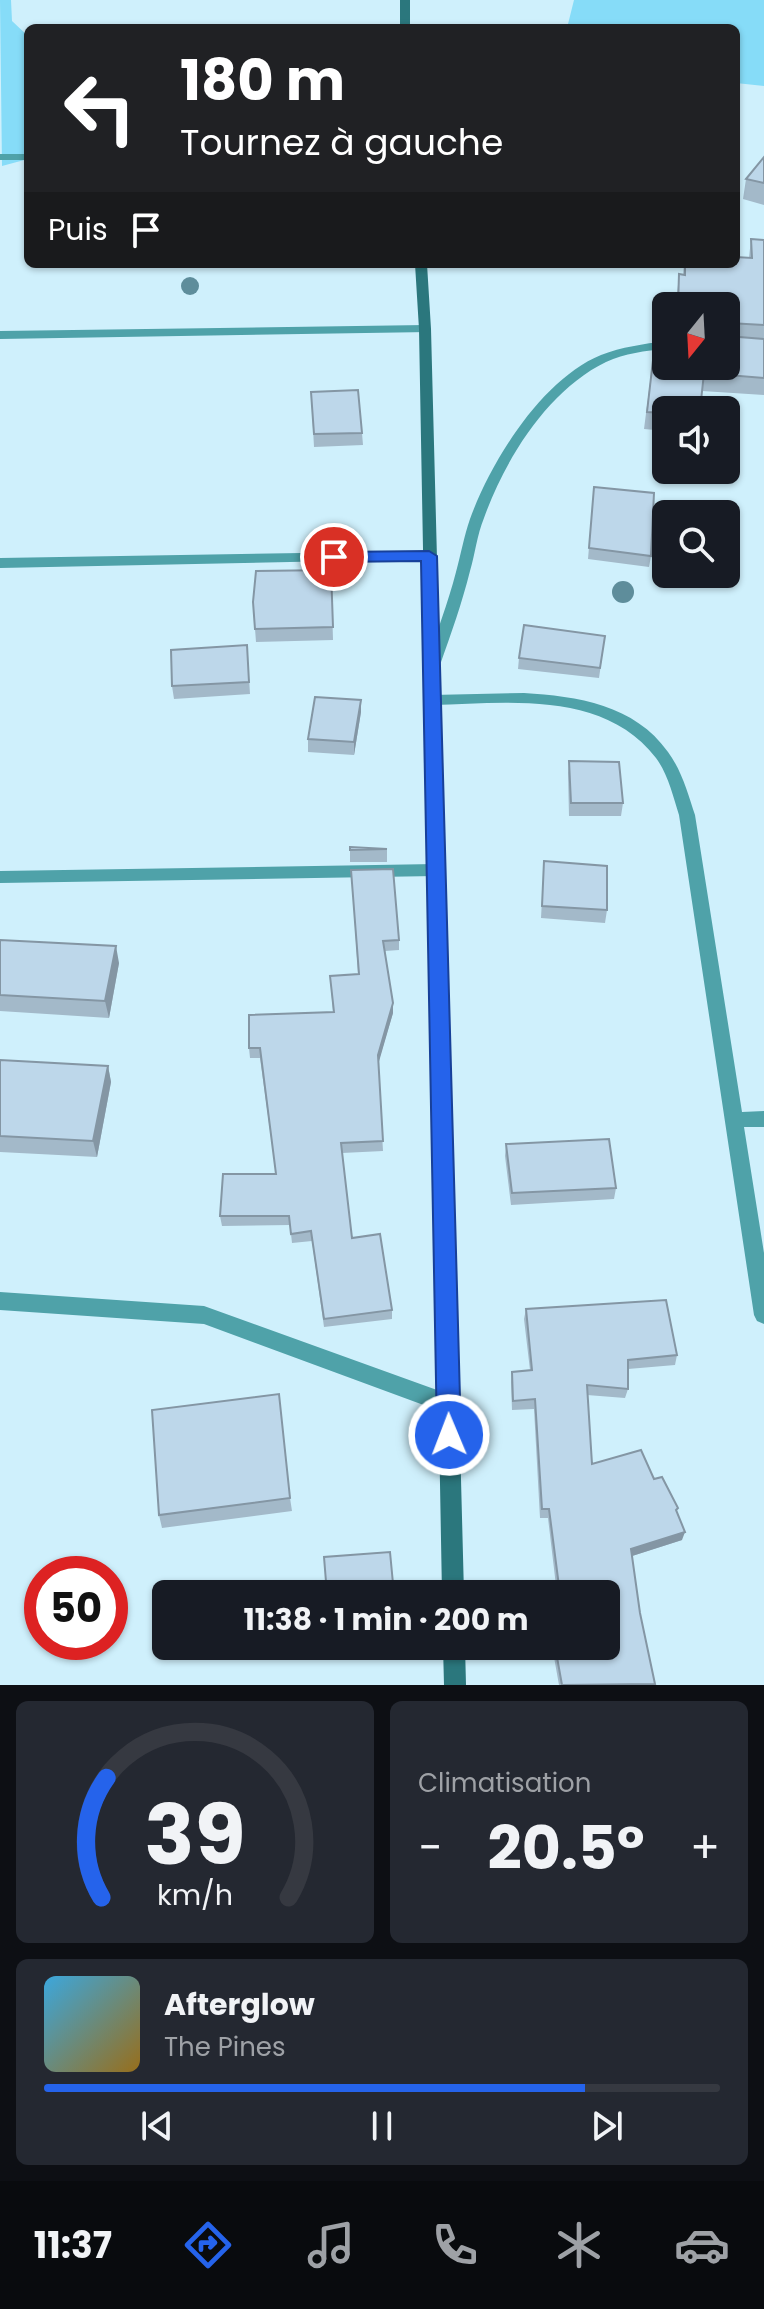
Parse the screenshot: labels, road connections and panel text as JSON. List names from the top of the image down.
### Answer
{
  "north": "bottom",
  "page": {
    "turn": ["180 m", "Tournez à gauche"],
    "then": "Puis",
    "limit": "50",
    "trip": "11:38 · 1 min · 200 m",
    "tile": "Climatisation",
    "heat": ["−", "20.5°", "+"],
    "song": ["Afterglow", "The Pines"],
    "tabs": "11:37",
    "gauge": ["39", "km/h"]
  }
}
